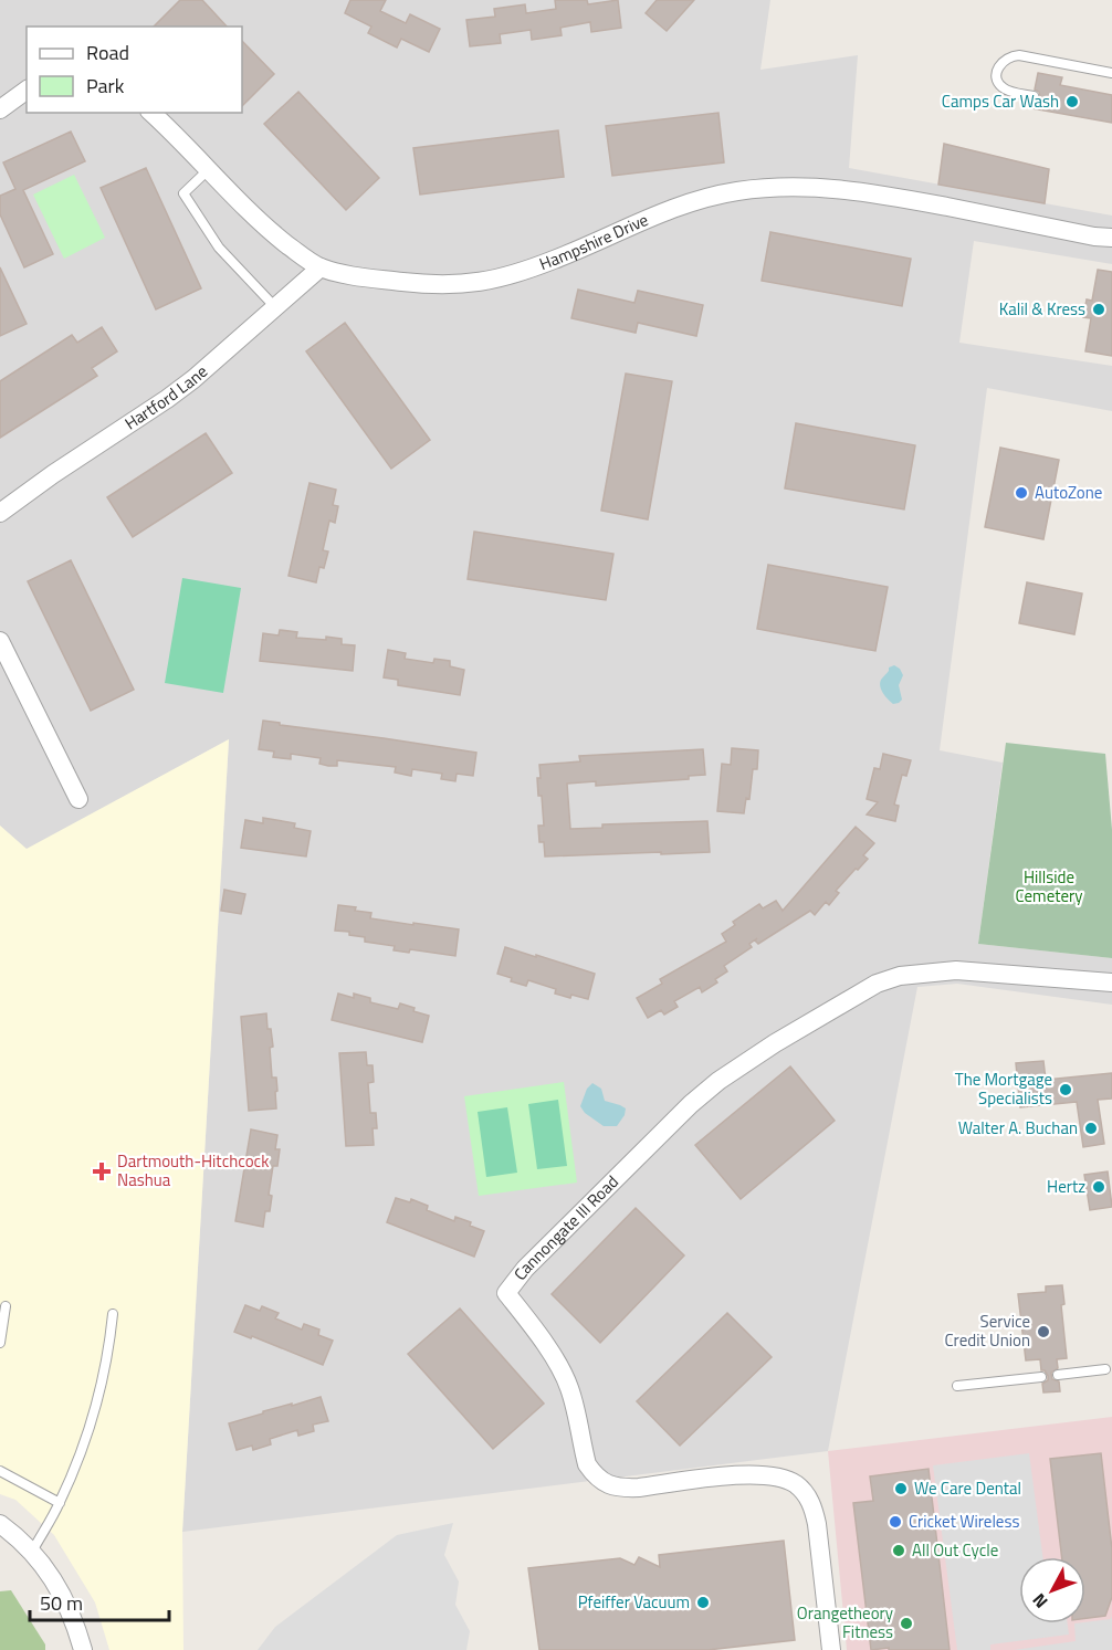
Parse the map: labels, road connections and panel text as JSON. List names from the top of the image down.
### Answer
{
  "streets": {
    "street": ["Hampshire Drive", "Hartford Lane", "Cannongate III Road"]
  },
  "crossings": [
    ["Hampshire Drive", "Hartford Lane"]
  ],
  "parks": ["Hillside Cemetery"],
  "places": {
    "other": [
      "Camps Car Wash",
      "Kalil & Kress",
      "AutoZone",
      "The Mortgage Specialists",
      "Walter A. Buchan",
      "Hertz",
      "Service Credit Union",
      "We Care Dental",
      "Cricket Wireless",
      "All Out Cycle",
      "Pfeiffer Vacuum",
      "Orangetheory Fitness"
    ],
    "health": ["Dartmouth-Hitchcock Nashua"]
  },
  "legend": ["Road", "Park"],
  "scale_bar": "50 m",
  "north": "bottom left"
}
